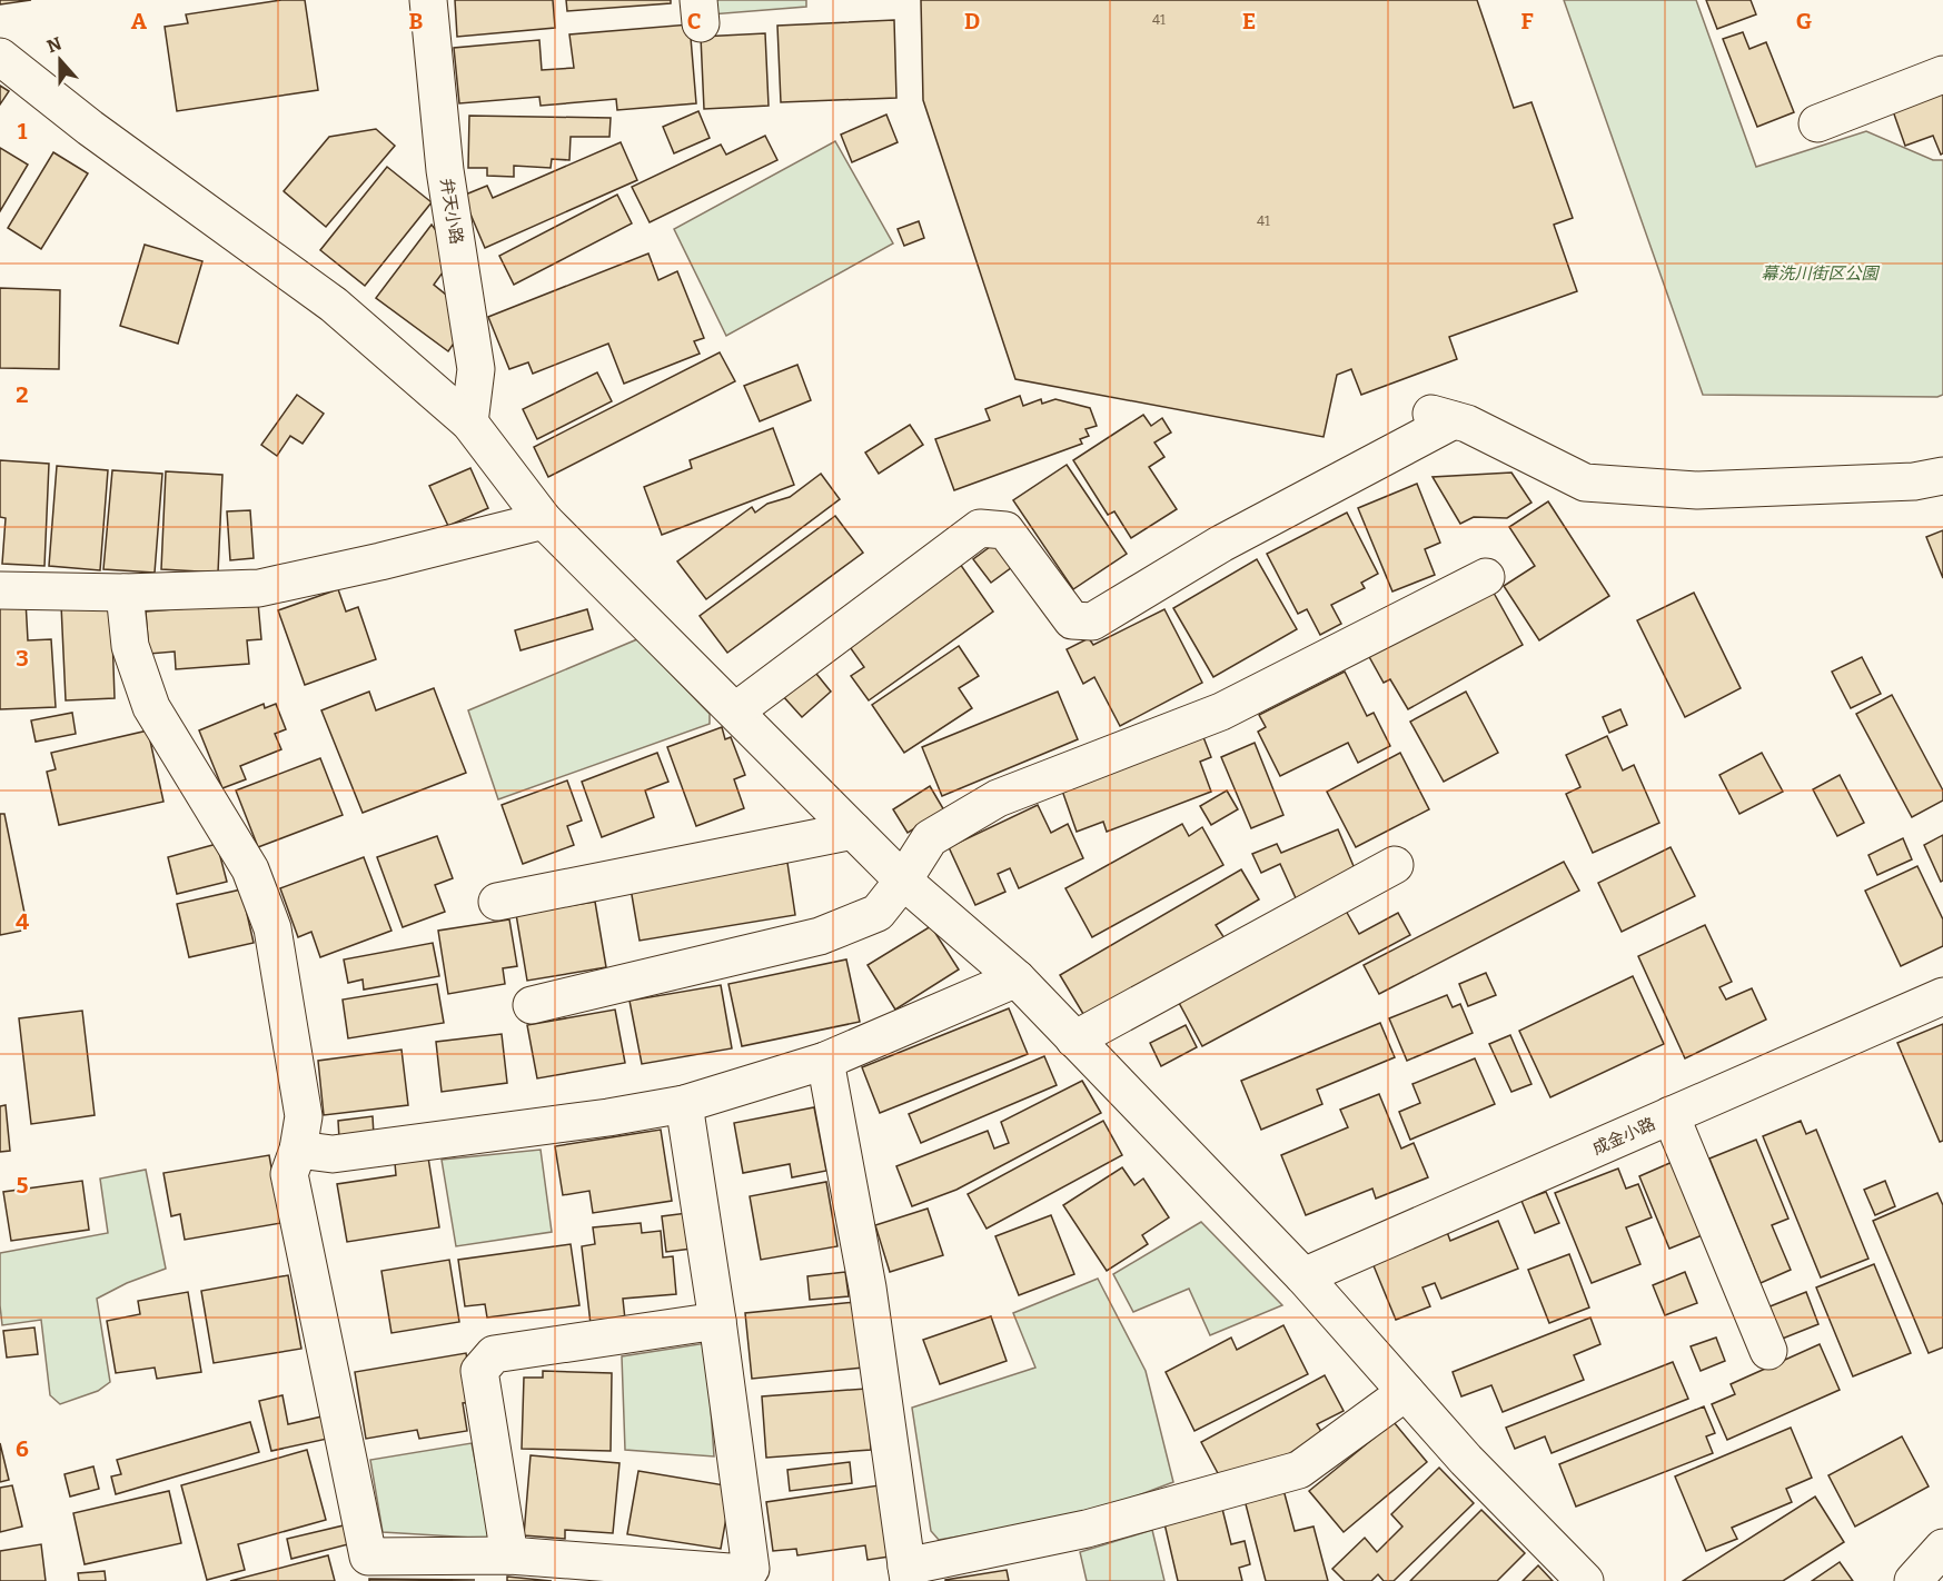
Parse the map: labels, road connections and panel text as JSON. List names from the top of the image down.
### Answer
{
  "streets": {
    "street": ["弁天小路", "成金小路"]
  },
  "parks": ["幕洗川街区公園"],
  "house_numbers": ["41", "41"],
  "north": "top",
  "grid": {
    "columns": [
      "A",
      "B",
      "C",
      "D",
      "E",
      "F",
      "G"
    ],
    "rows": [
      "1",
      "2",
      "3",
      "4",
      "5",
      "6"
    ]
  }
}
